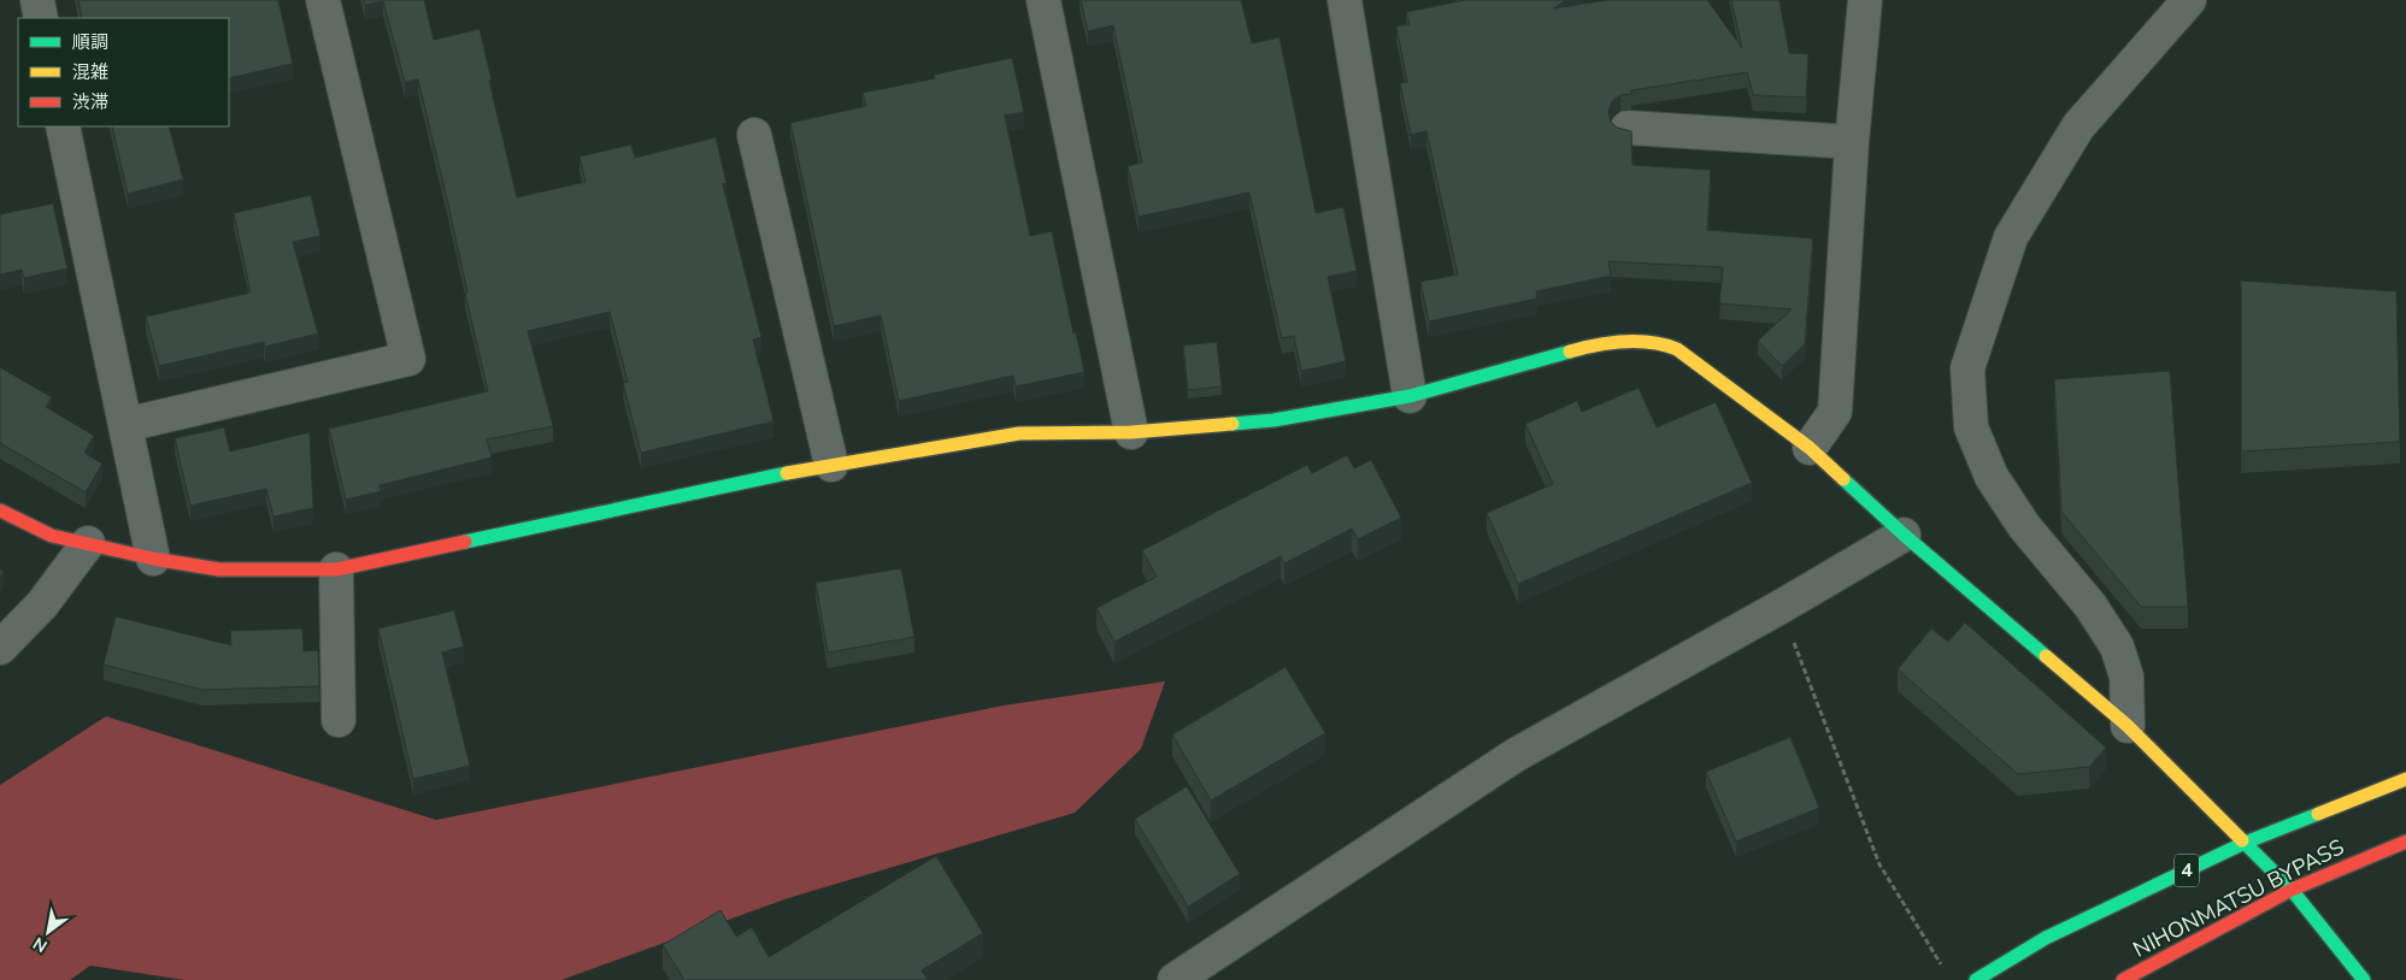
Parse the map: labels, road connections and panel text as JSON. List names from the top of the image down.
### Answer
{
  "streets": {
    "main road": ["4", "NIHONMATSU BYPASS"]
  },
  "legend": ["順調", "混雑", "渋滞"],
  "north": "bottom left"
}
